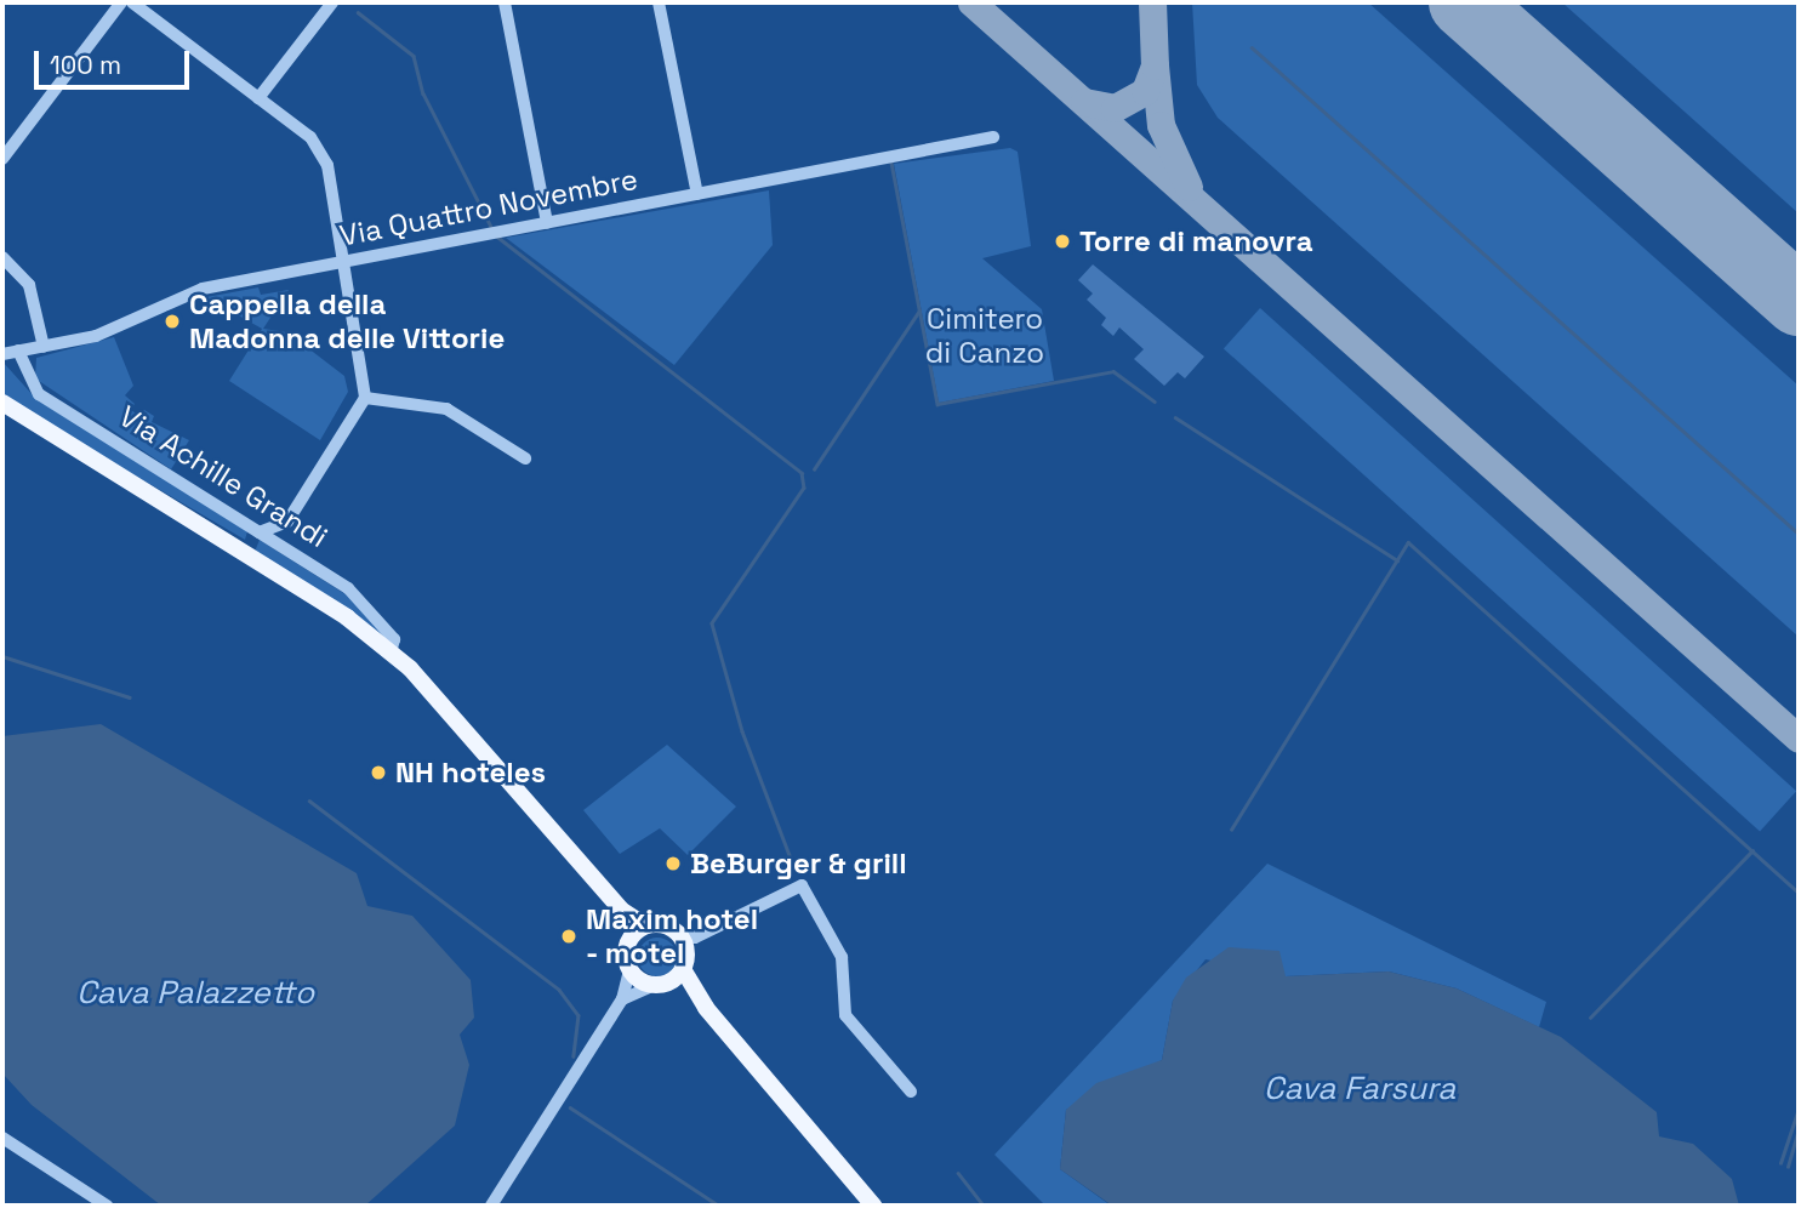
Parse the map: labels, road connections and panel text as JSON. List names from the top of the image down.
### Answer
{
  "streets": {
    "main road": ["Via Achille Grandi"],
    "street": ["Via Quattro Novembre"]
  },
  "crossings": [
    ["Via Quattro Novembre", "Via Achille Grandi"]
  ],
  "water": ["Cava Palazzetto", "Cava Farsura"],
  "parks": ["Cimitero di Canzo"],
  "places": [
    "Torre di manovra",
    "Cappella della Madonna delle Vittorie",
    "NH hoteles",
    "BeBurger & grill",
    "Maxim hotel - motel"
  ],
  "scale_bar": "100 m"
}
